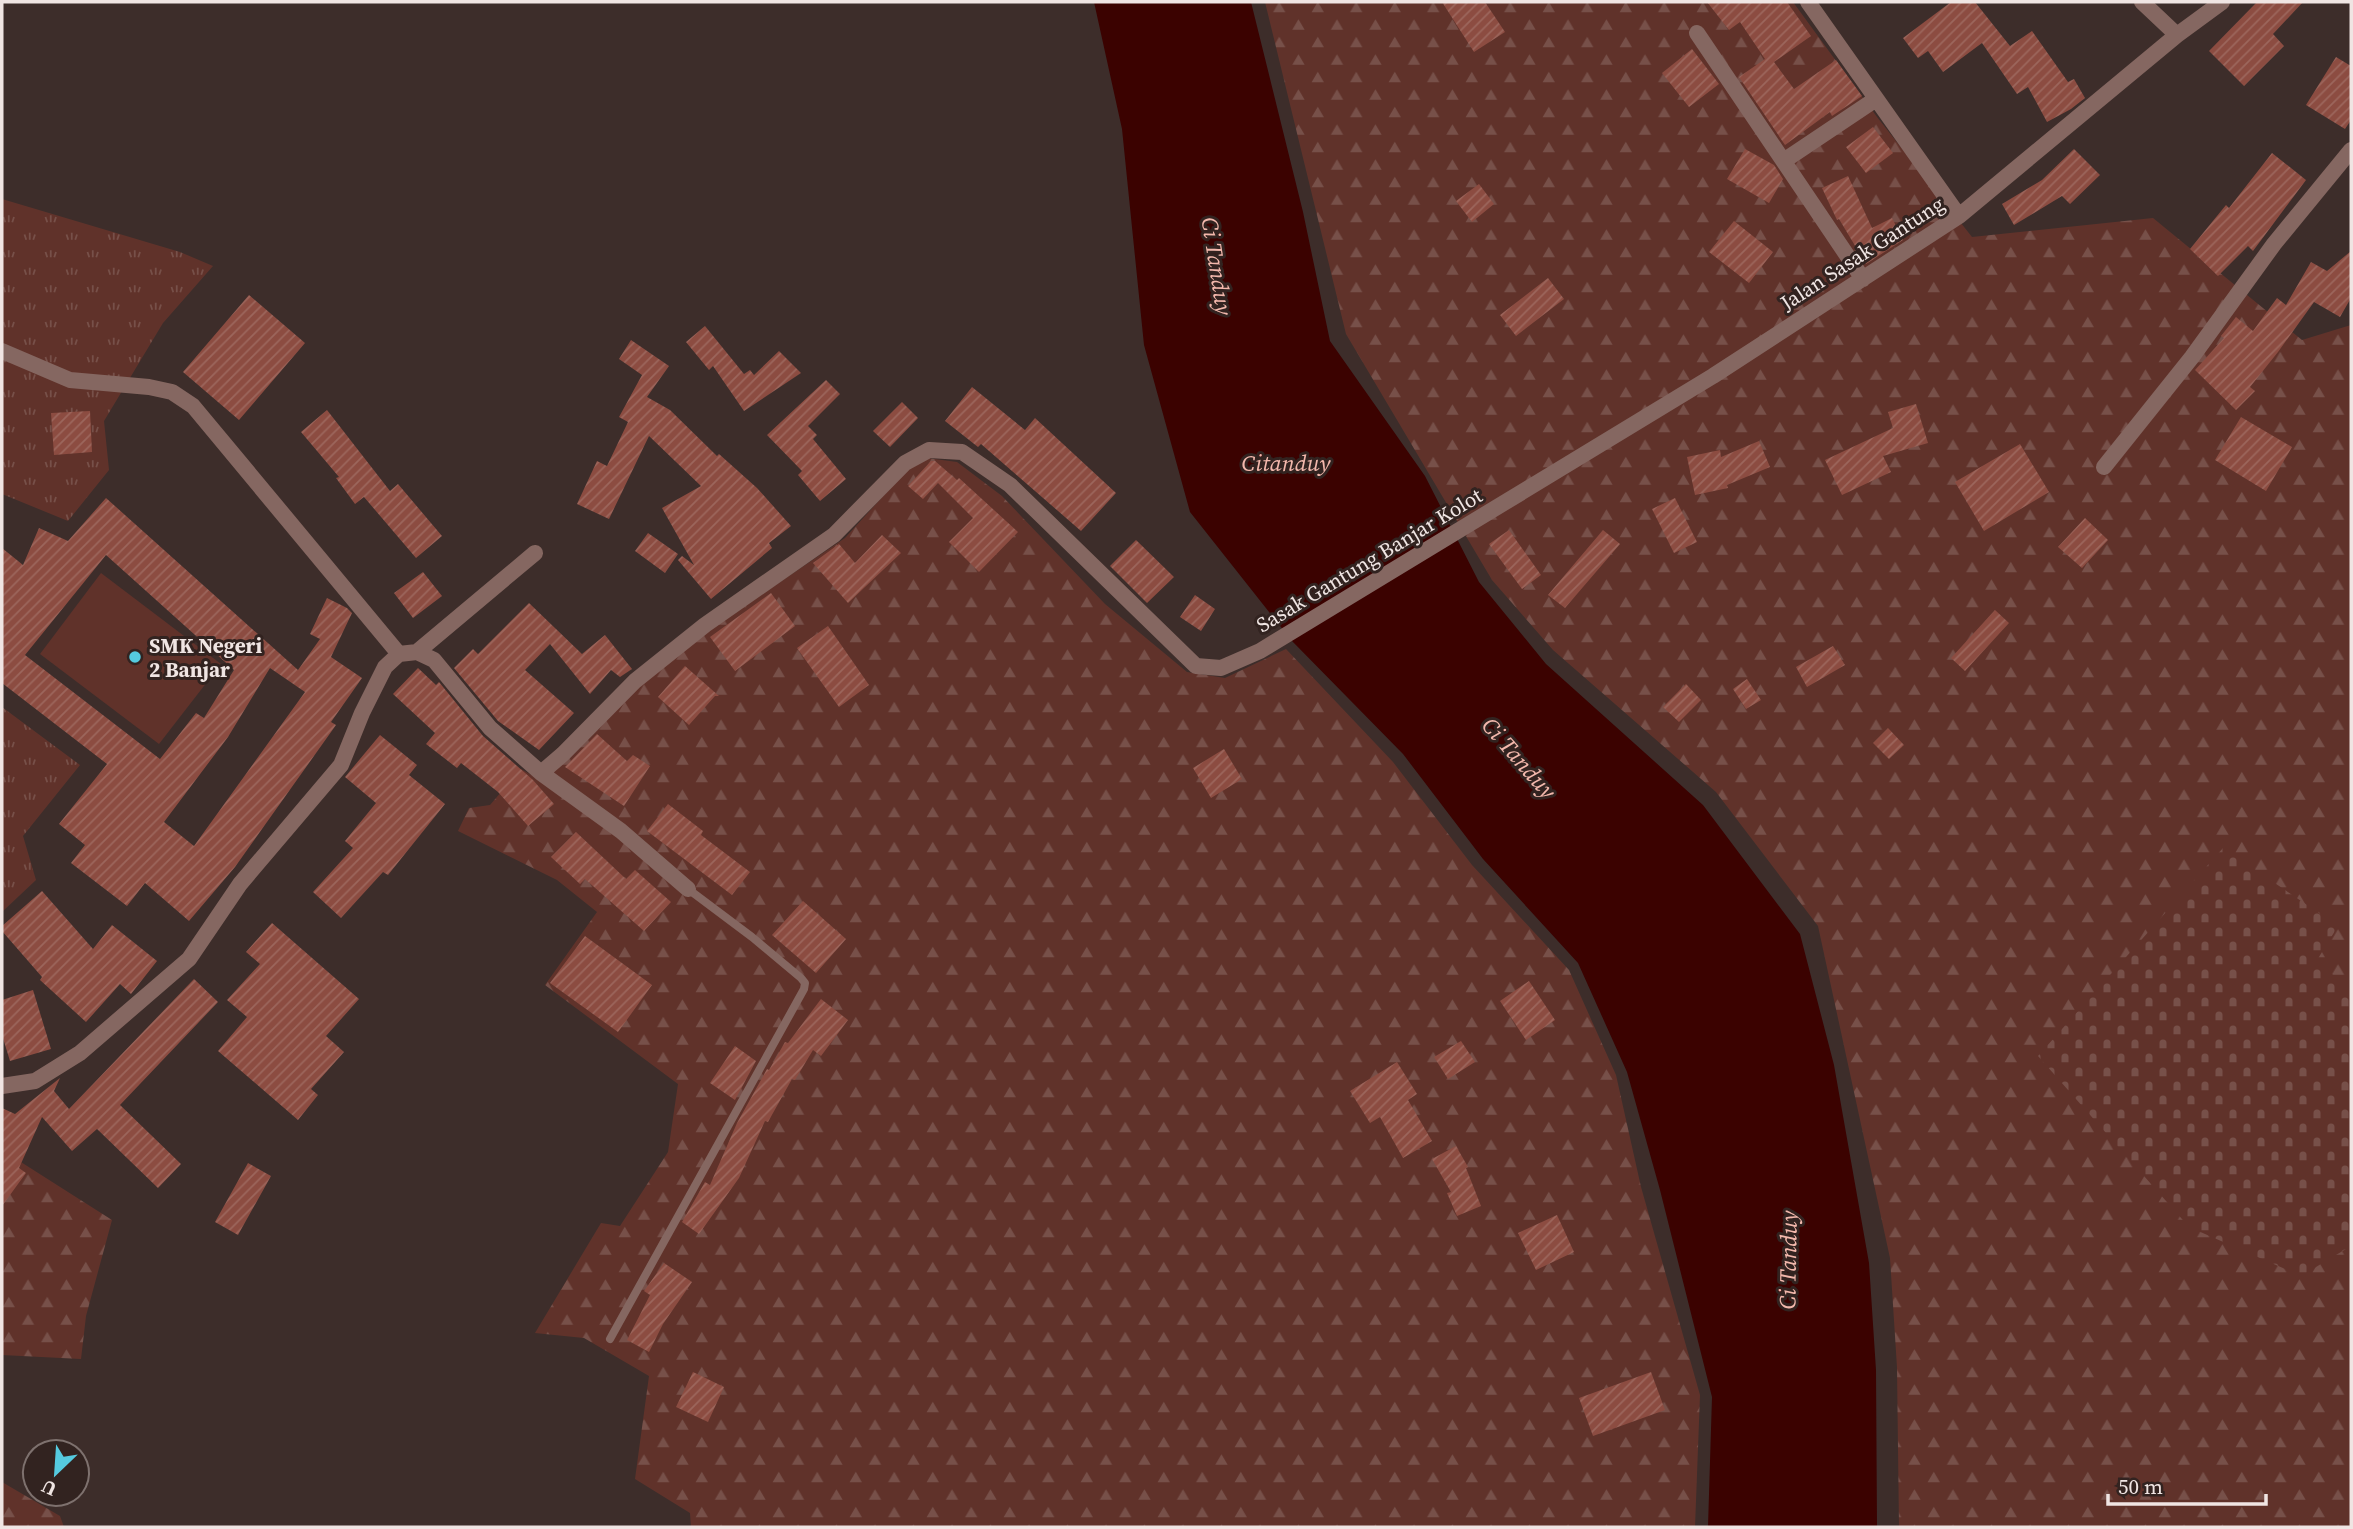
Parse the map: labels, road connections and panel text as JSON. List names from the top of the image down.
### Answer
{
  "streets": {
    "street": ["Jalan Sasak Gantung", "Sasak Gantung Banjar Kolot"]
  },
  "crossings": [
    ["Jalan Sasak Gantung", "Sasak Gantung Banjar Kolot"]
  ],
  "water": ["Ci Tanduy", "Citanduy"],
  "places": ["SMK Negeri 2 Banjar"],
  "scale_bar": "50 m",
  "north": "bottom left"
}
